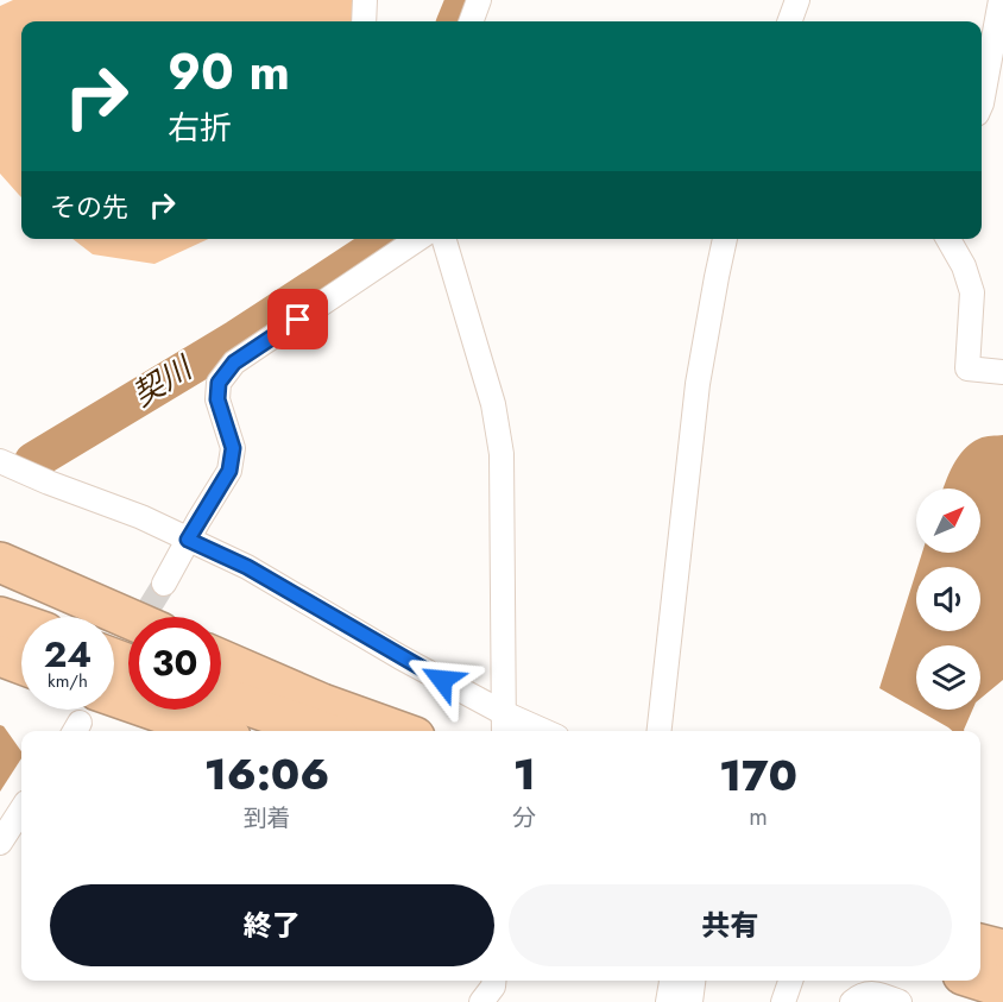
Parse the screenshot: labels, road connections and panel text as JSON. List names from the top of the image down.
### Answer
{
  "water": ["契川"],
  "north": "top right",
  "page": {
    "turn": ["90 m", "右折"],
    "then": "その先",
    "speed": "24 km/h",
    "limit": "30",
    "eta": [
      "16:06",
      "到着",
      "1",
      "分",
      "170",
      "m"
    ],
    "buttons": ["終了", "共有"]
  }
}
